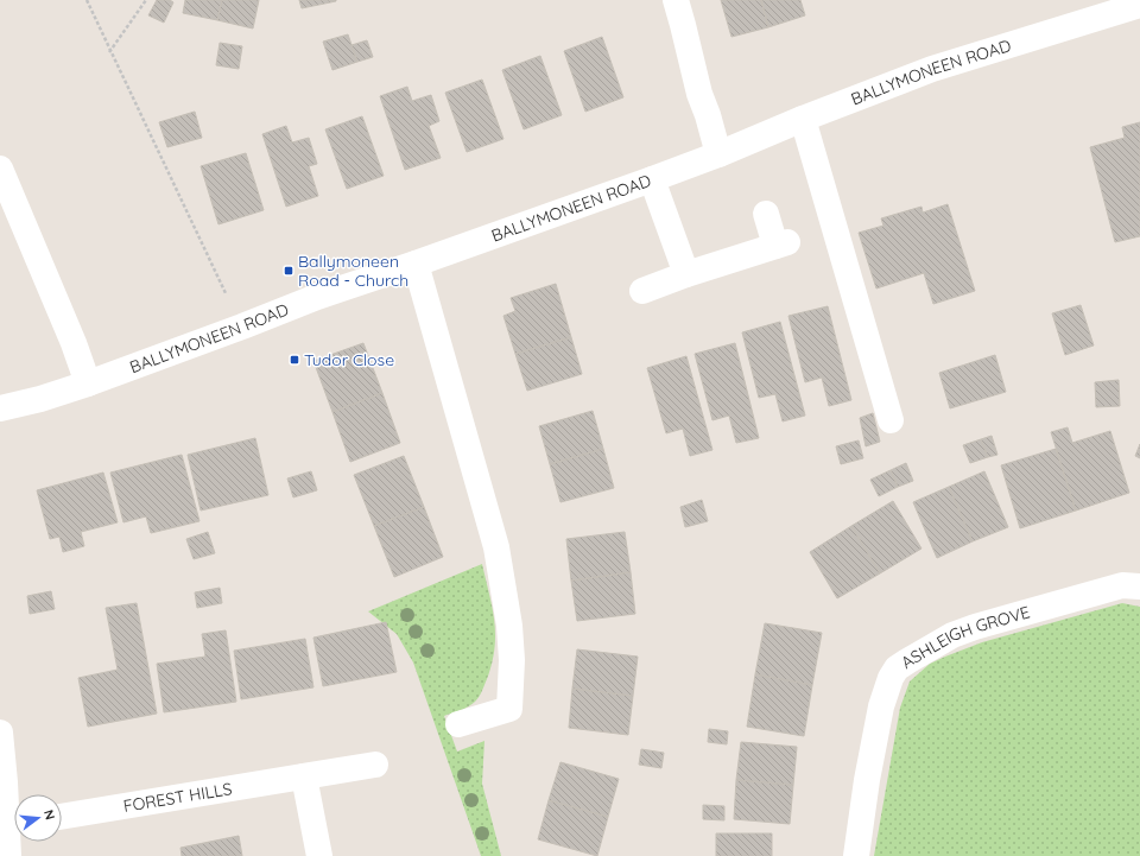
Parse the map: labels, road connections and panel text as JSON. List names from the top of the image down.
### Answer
{
  "streets": {
    "street": ["BALLYMONEEN ROAD", "ASHLEIGH GROVE", "FOREST HILLS"]
  },
  "places": {
    "transit": ["Ballymoneen Road - Church", "Tudor Close"]
  },
  "north": "right"
}
